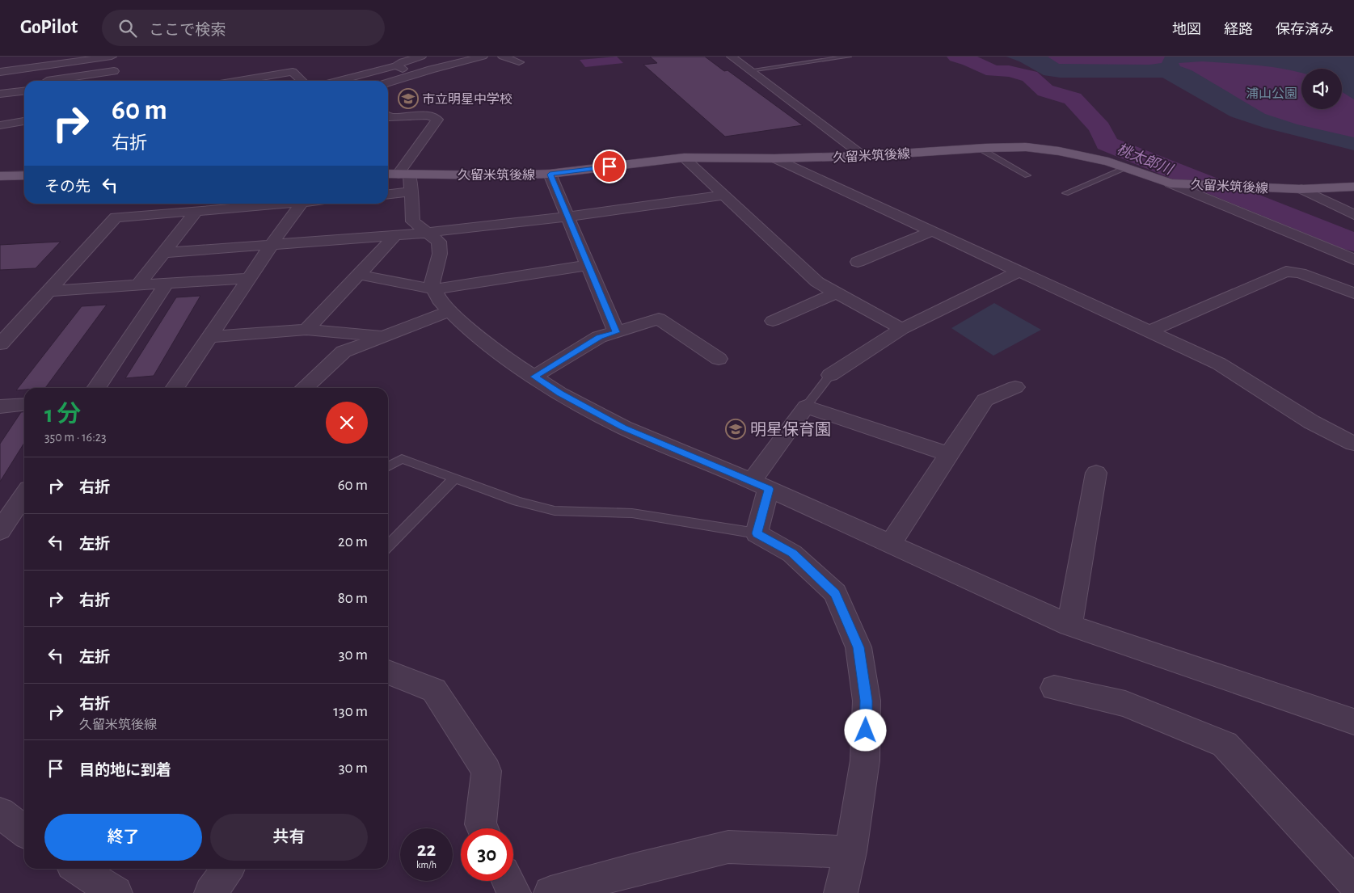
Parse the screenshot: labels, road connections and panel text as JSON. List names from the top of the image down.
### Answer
{
  "streets": {
    "main road": ["久留米筑後線"]
  },
  "water": ["桃太郎川"],
  "parks": ["浦山公園"],
  "places": {
    "school or university": ["市立明星中学校", "明星保育園"]
  },
  "page": {
    "header": "GoPilot",
    "search": "ここで検索",
    "nav": ["地図", "経路", "保存済み"],
    "turn": ["60 m", "右折"],
    "then": "その先",
    "heading": ["1 分", "350 m · 16:23"],
    "list": [
      {
        "name": "右折",
        "value": "60 m"
      },
      {
        "name": "左折",
        "value": "20 m"
      },
      {
        "name": "右折",
        "value": "80 m"
      },
      {
        "name": "左折",
        "value": "30 m"
      },
      {
        "name": "右折",
        "note": "久留米筑後線",
        "value": "130 m"
      },
      {
        "name": "目的地に到着",
        "value": "30 m"
      }
    ],
    "buttons": ["終了", "共有"],
    "speed": "22 km/h",
    "limit": "30"
  }
}
